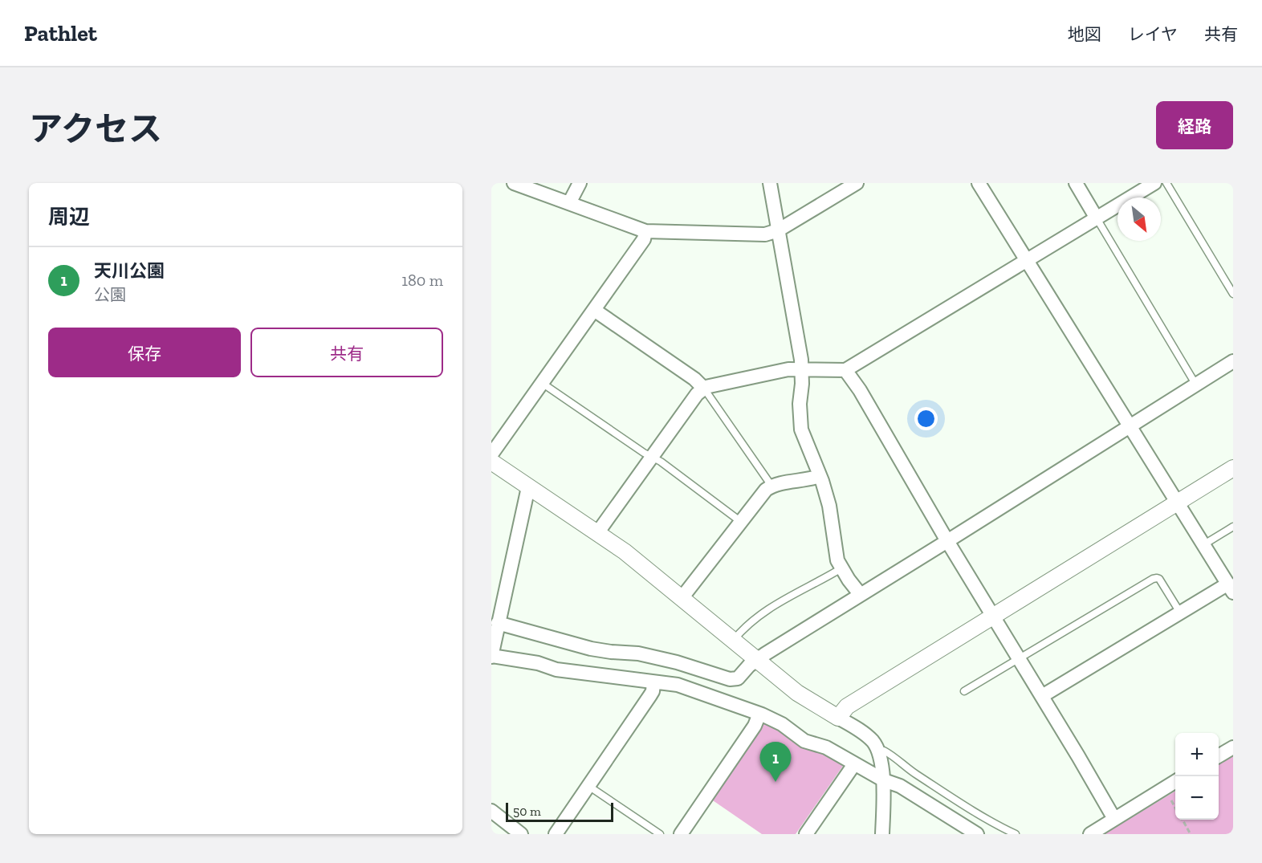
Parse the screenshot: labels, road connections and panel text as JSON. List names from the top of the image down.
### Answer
{
  "scale_bar": "50 m",
  "north": "bottom right",
  "page": {
    "header": "Pathlet",
    "nav": ["地図", "レイヤ", "共有"],
    "title": "アクセス",
    "buttons": [
      "経路",
      ["保存", "共有"]
    ],
    "heading": "周辺",
    "list": [
      {
        "mark": "1",
        "name": "天川公園",
        "note": "公園",
        "value": "180 m"
      }
    ],
    "map_buttons": ["+", "−"],
    "pins": "1",
    "scale": "50 m"
  }
}
